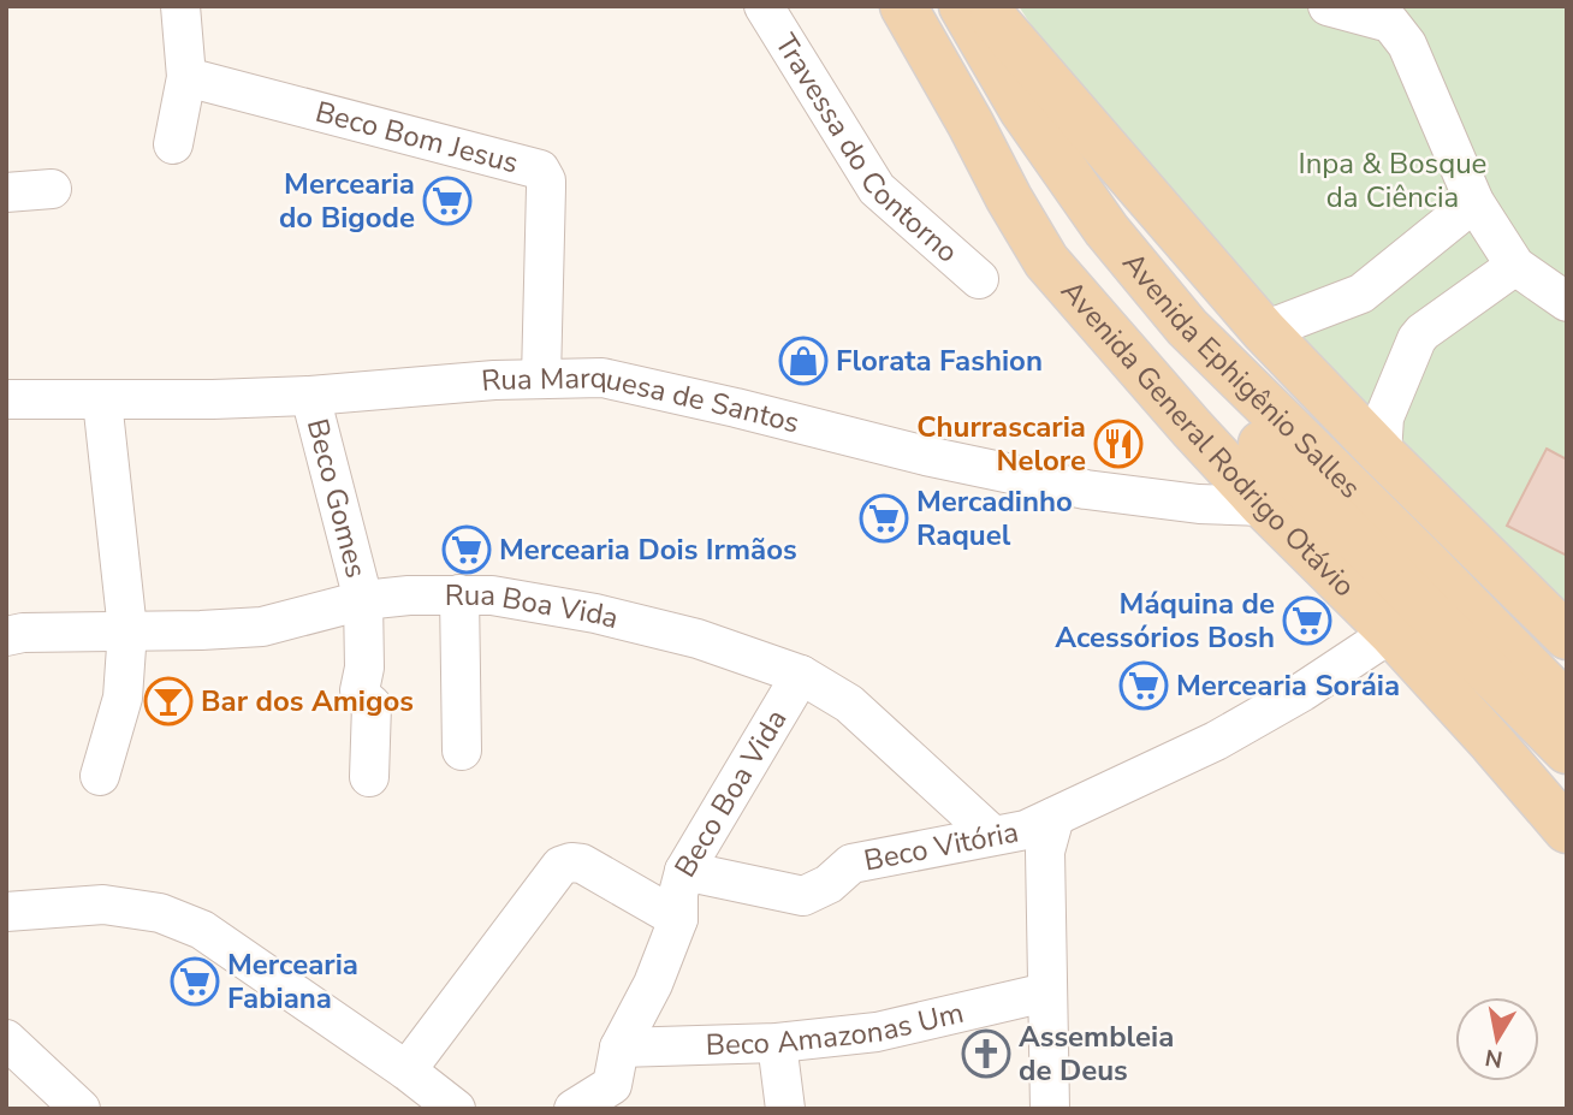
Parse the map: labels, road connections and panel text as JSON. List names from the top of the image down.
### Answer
{
  "streets": {
    "main road": ["Avenida Ephigênio Salles", "Avenida General Rodrigo Otávio"],
    "street": [
      "Beco Bom Jesus",
      "Travessa do Contorno",
      "Rua Marquesa de Santos",
      "Beco Gomes",
      "Rua Boa Vida",
      "Beco Boa Vida",
      "Beco Vitória",
      "Beco Amazonas Um"
    ]
  },
  "crossings": [
    ["Beco Bom Jesus", "Rua Marquesa de Santos"],
    ["Avenida Ephigênio Salles", "Avenida General Rodrigo Otávio"],
    ["Rua Marquesa de Santos", "Avenida General Rodrigo Otávio"],
    ["Rua Marquesa de Santos", "Beco Gomes"],
    ["Avenida General Rodrigo Otávio", "Beco Vitória"],
    ["Beco Gomes", "Rua Boa Vida"],
    ["Rua Boa Vida", "Beco Boa Vida"],
    ["Rua Boa Vida", "Beco Vitória"],
    ["Beco Boa Vida", "Beco Vitória"],
    ["Beco Boa Vida", "Beco Amazonas Um"]
  ],
  "parks": ["Inpa & Bosque da Ciência"],
  "places": {
    "supermarket": [
      "Mercearia do Bigode",
      "Mercadinho Raquel",
      "Mercearia Dois Irmãos",
      "Máquina de Acessórios Bosh",
      "Mercearia Soráia",
      "Mercearia Fabiana"
    ],
    "shop": ["Florata Fashion"],
    "restaurant": ["Churrascaria Nelore"],
    "bar": ["Bar dos Amigos"],
    "church": ["Assembleia de Deus"]
  },
  "north": "bottom"
}
